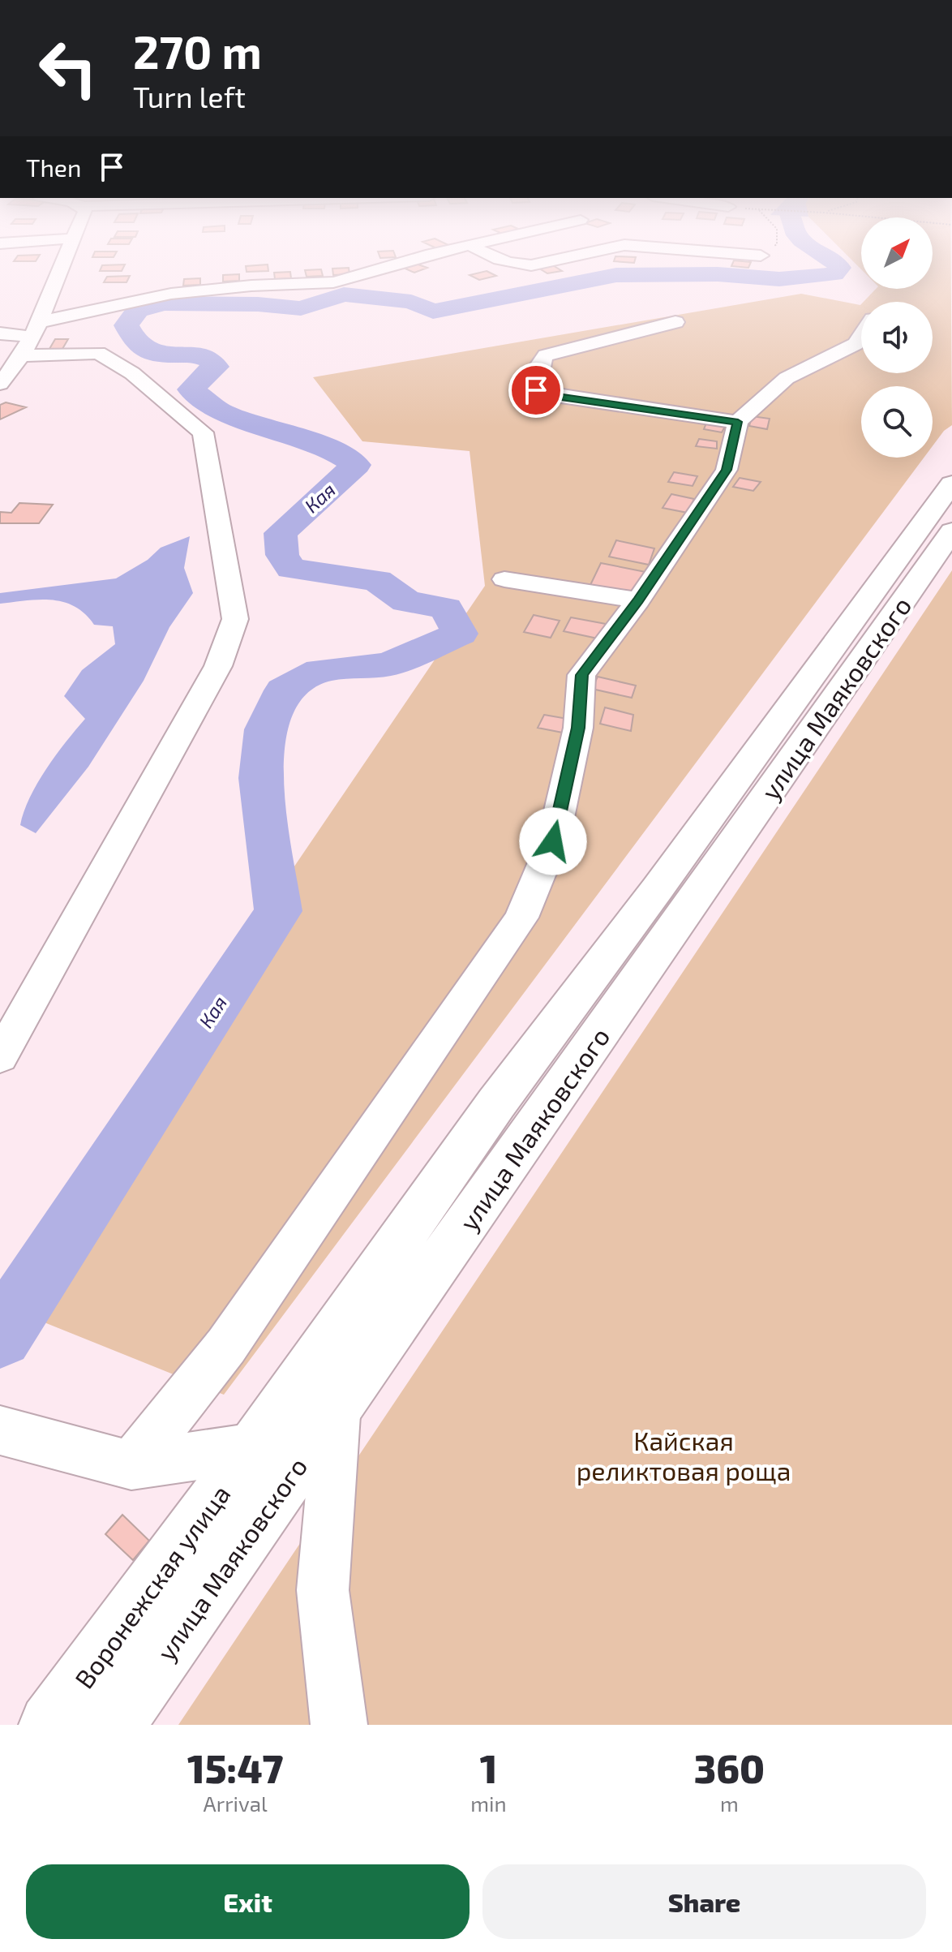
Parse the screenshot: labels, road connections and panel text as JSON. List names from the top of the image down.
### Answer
{
  "streets": {
    "main road": ["улица Маяковского", "Воронежская улица"]
  },
  "crossings": [
    ["улица Маяковского", "Воронежская улица"]
  ],
  "water": ["Кая"],
  "parks": ["Кайская реликтовая роща"],
  "north": "top right",
  "page": {
    "turn": ["270 m", "Turn left"],
    "then": "Then",
    "eta": [
      "15:47",
      "Arrival",
      "1",
      "min",
      "360",
      "m"
    ],
    "buttons": ["Exit", "Share"]
  }
}
